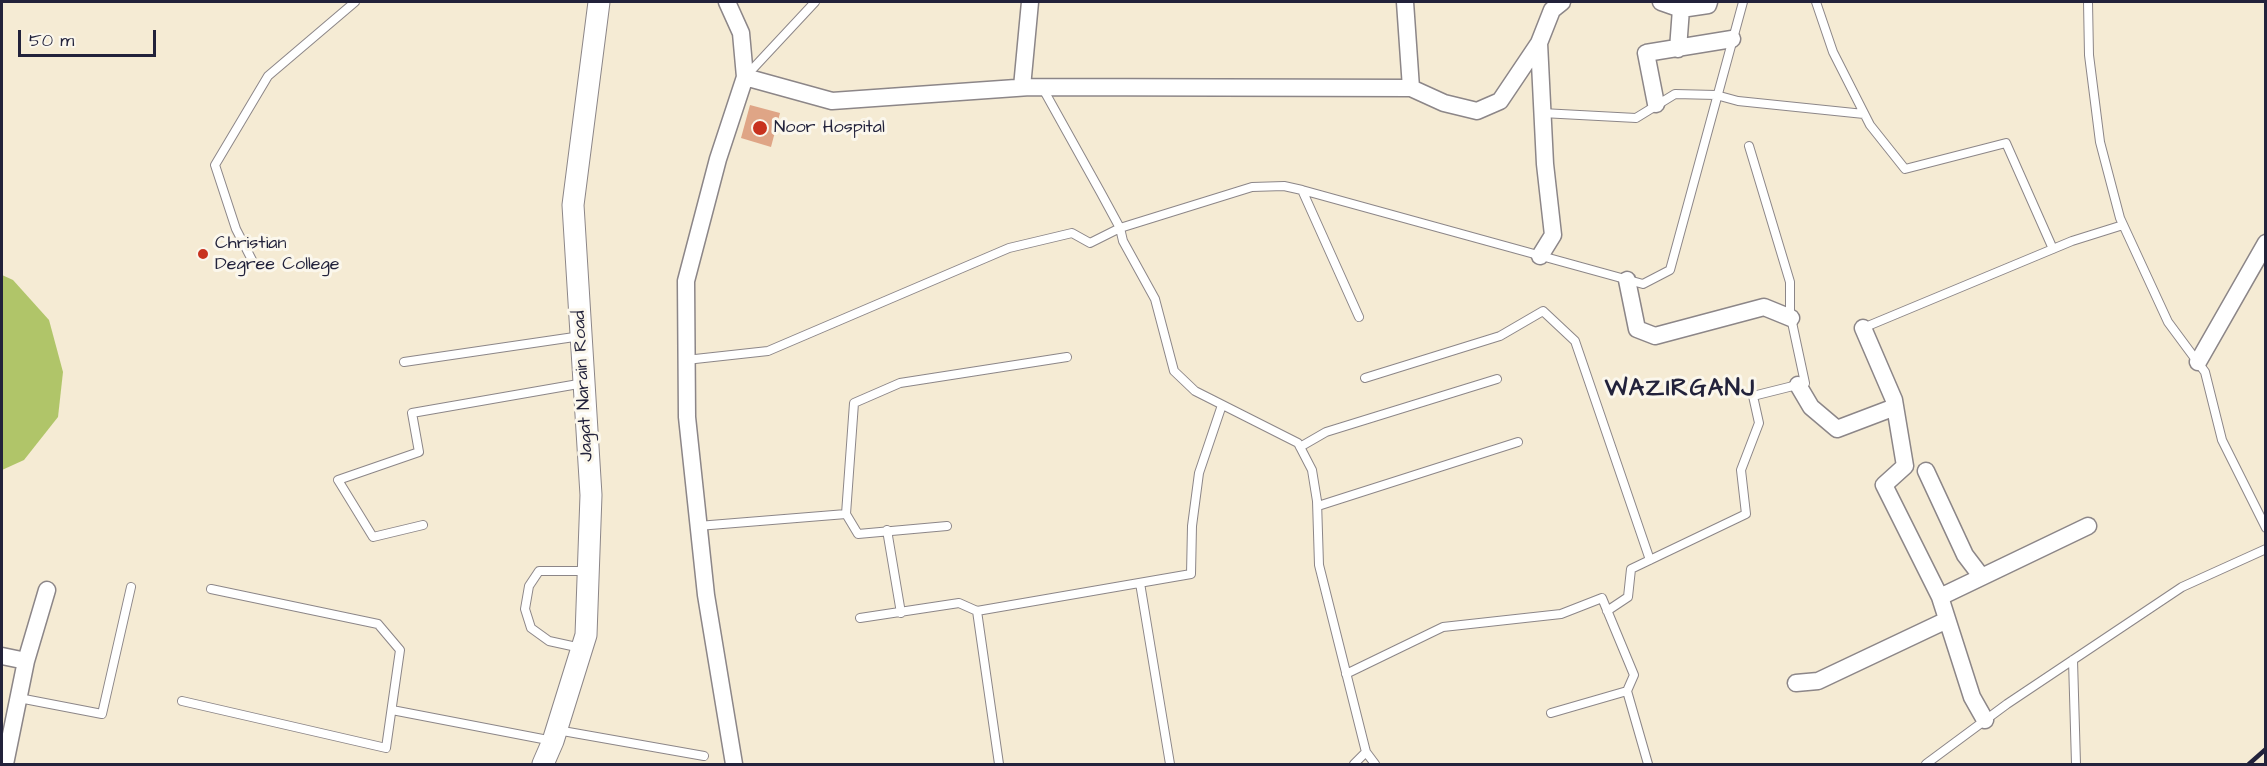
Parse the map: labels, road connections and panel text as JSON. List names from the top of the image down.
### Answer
{
  "streets": {
    "street": ["Jagat Narain Road"]
  },
  "districts": ["WAZIRGANJ"],
  "places": ["Noor Hospital", "Christian Degree College"],
  "scale_bar": "50 m"
}
